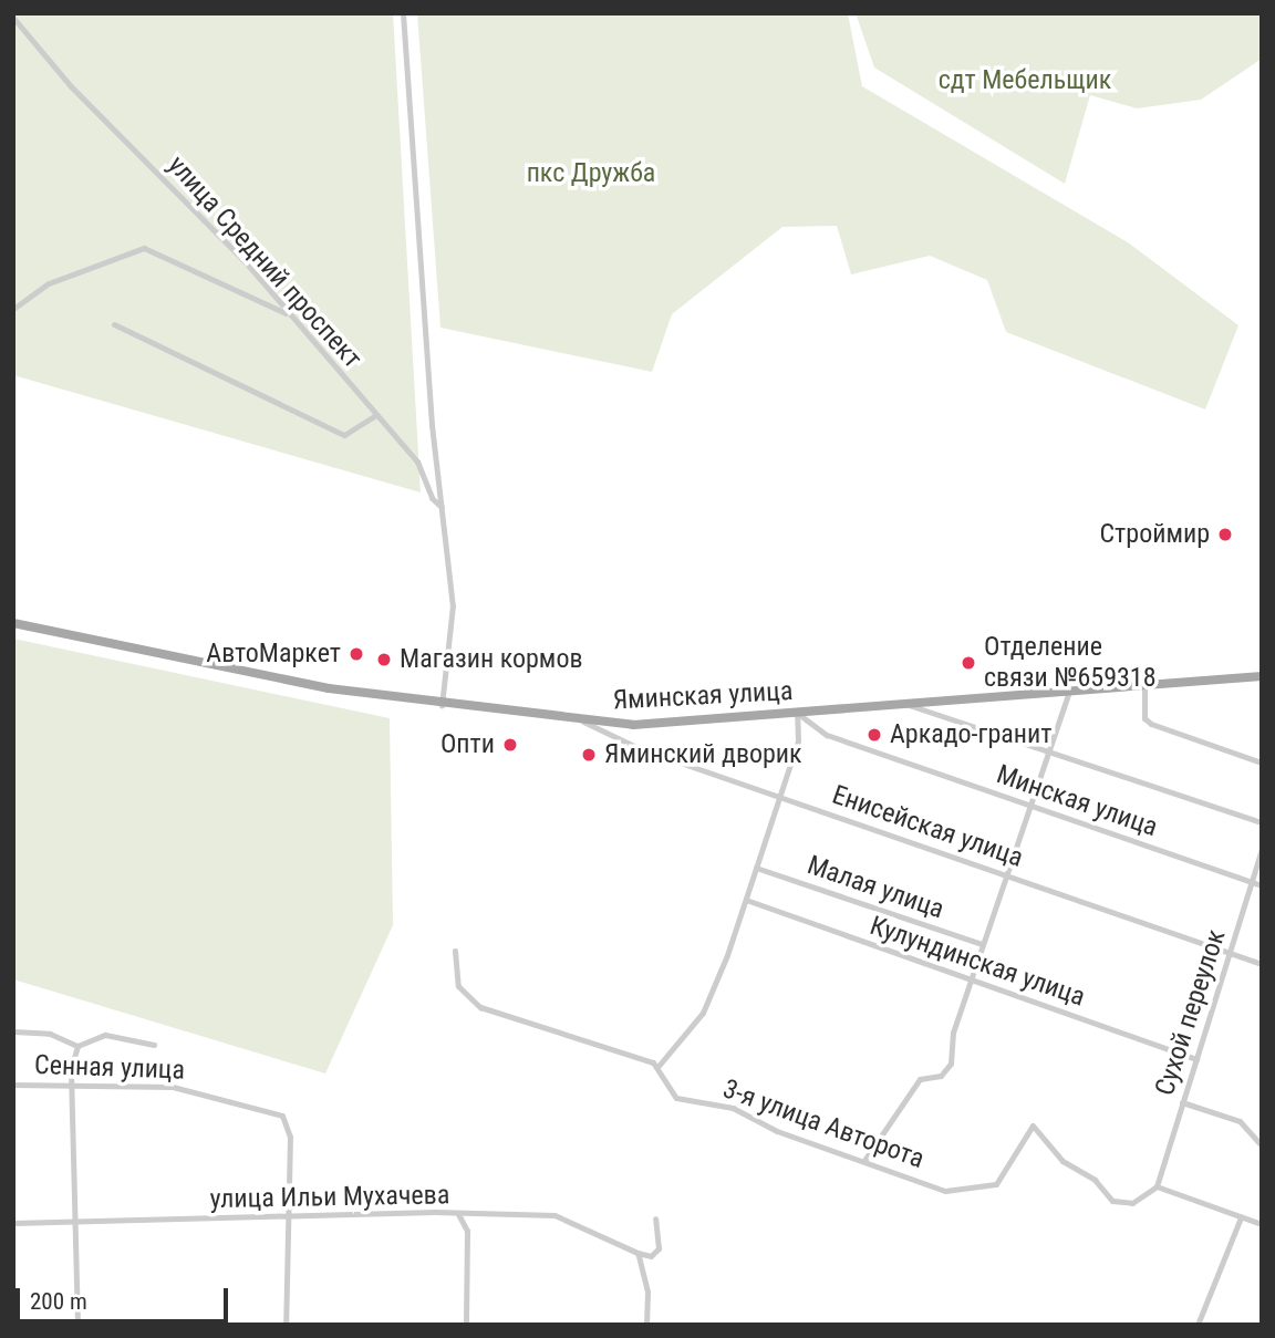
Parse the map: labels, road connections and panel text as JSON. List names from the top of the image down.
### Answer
{
  "streets": {
    "main road": ["Яминская улица"],
    "street": [
      "улица Средний проспект",
      "Минская улица",
      "Енисейская улица",
      "Малая улица",
      "Кулундинская улица",
      "Сухой переулок",
      "Сенная улица",
      "3-я улица Авторота",
      "улица Ильи Мухачева"
    ]
  },
  "crossings": [
    ["Яминская улица", "Минская улица"],
    ["Яминская улица", "Енисейская улица"],
    ["Минская улица", "Сухой переулок"],
    ["Енисейская улица", "Сухой переулок"],
    ["Кулундинская улица", "Сухой переулок"],
    ["Сухой переулок", "3-я улица Авторота"],
    ["Сенная улица", "улица Ильи Мухачева"]
  ],
  "parks": ["сдт Мебельщик", "пкс Дружба"],
  "places": [
    "Строймир",
    "АвтоМаркет",
    "Магазин кормов",
    "Отделение связи №659318",
    "Аркадо-гранит",
    "Опти",
    "Яминский дворик"
  ],
  "scale_bar": "200 m"
}
